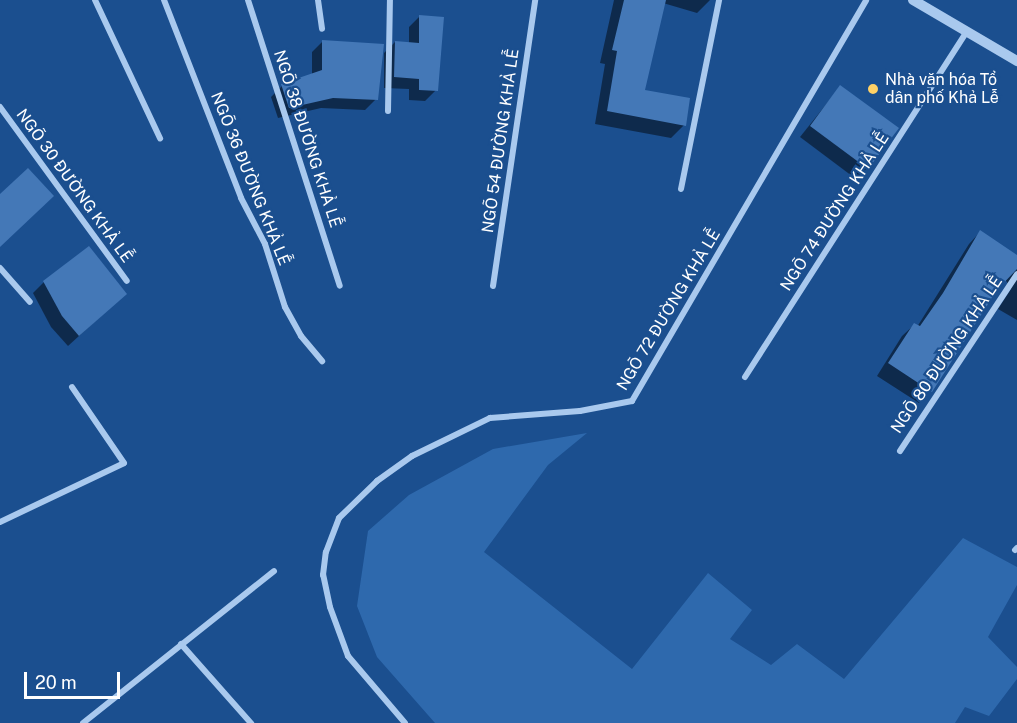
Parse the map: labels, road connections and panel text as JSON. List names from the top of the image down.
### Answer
{
  "streets": {
    "street": [
      "NGÕ 38 ĐƯỜNG KHẢ LỄ",
      "NGÕ 54 ĐƯỜNG KHẢ LỄ",
      "NGÕ 36 ĐƯỜNG KHẢ LỄ",
      "NGÕ 30 ĐƯỜNG KHẢ LỄ",
      "NGÕ 74 ĐƯỜNG KHẢ LỄ",
      "NGÕ 72 ĐƯỜNG KHẢ LỄ",
      "NGÕ 80 ĐƯỜNG KHẢ LỄ"
    ]
  },
  "places": ["Nhà văn hóa Tổ dân phố Khả Lễ"],
  "scale_bar": "20 m"
}
